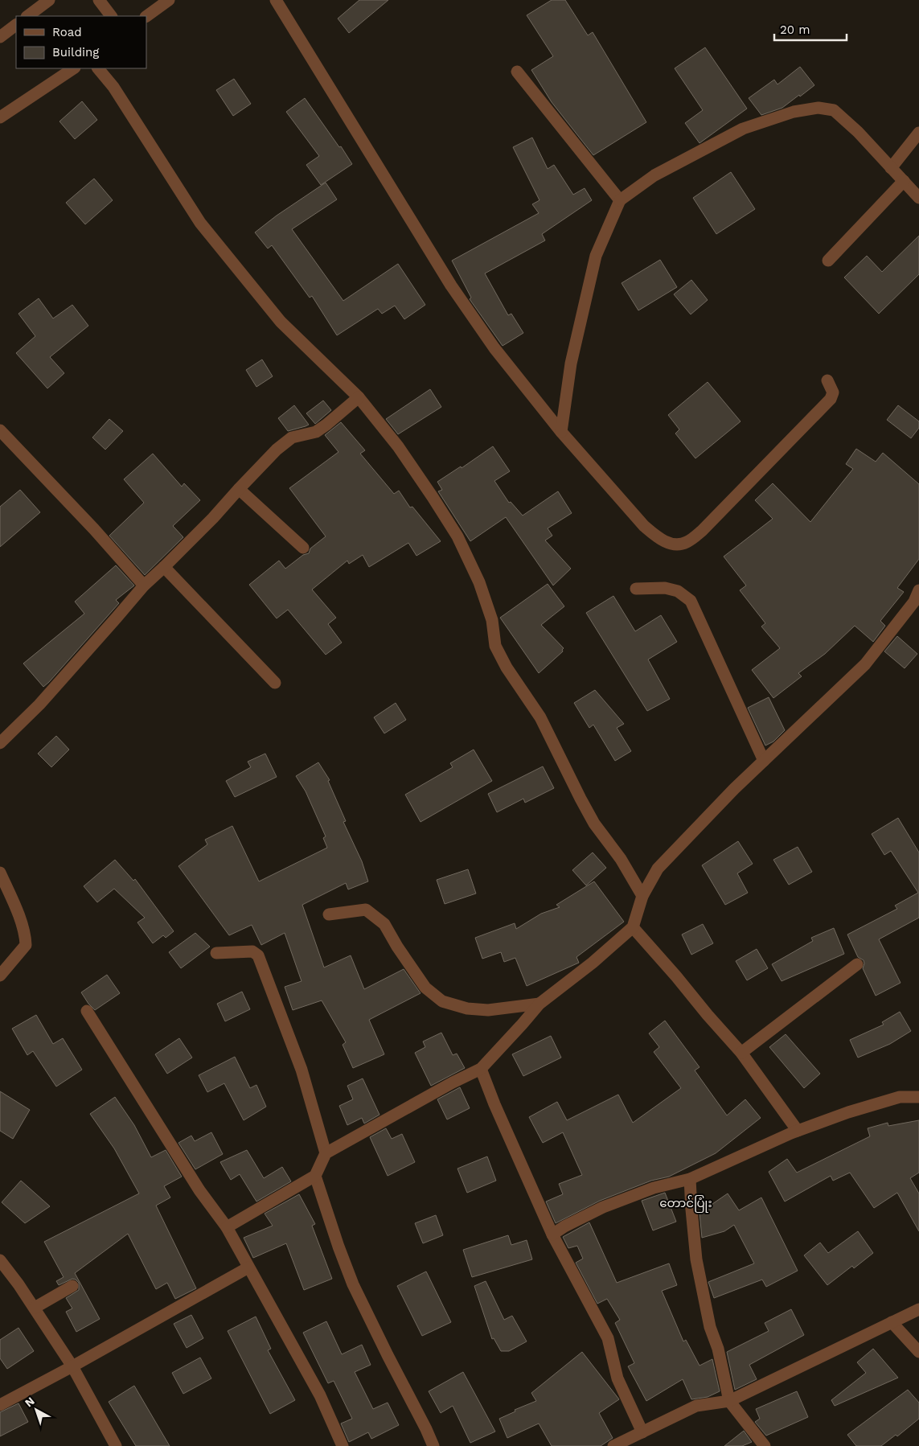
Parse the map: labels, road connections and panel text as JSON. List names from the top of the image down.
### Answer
{
  "districts": ["တောင်ပြုံး"],
  "legend": ["Road", "Building"],
  "scale_bar": "20 m",
  "north": "top left"
}
